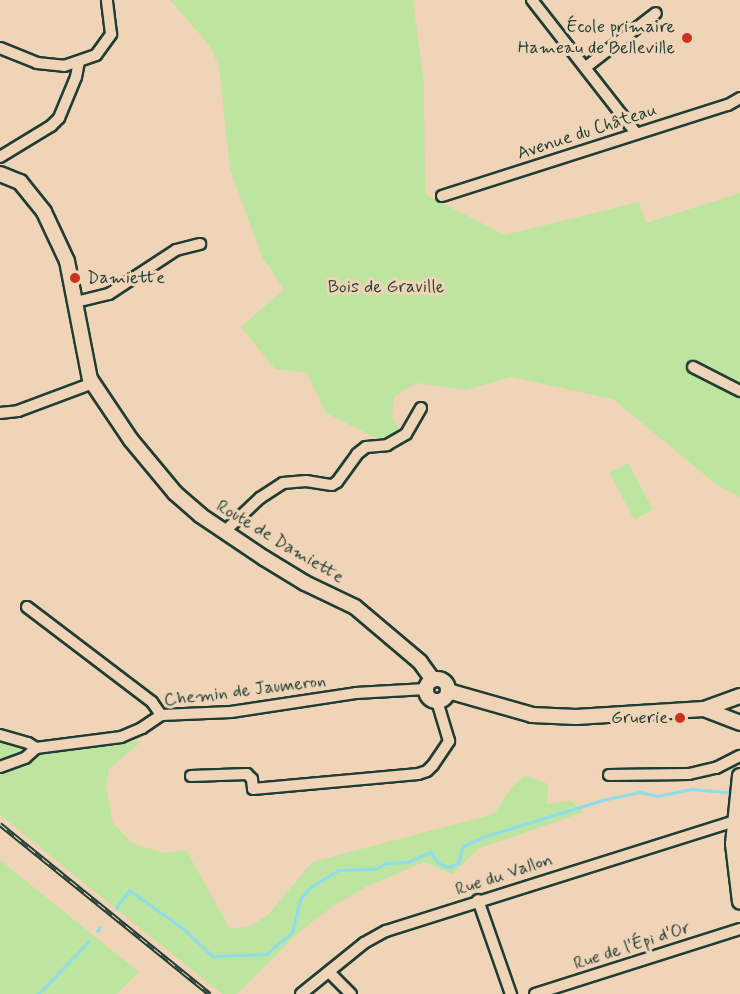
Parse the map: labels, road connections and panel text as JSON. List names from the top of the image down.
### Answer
{
  "streets": {
    "street": [
      "Avenue du Château",
      "Route de Damiette",
      "Chemin de Jaumeron",
      "Rue du Vallon",
      "Rue de l'Épi d'Or"
    ]
  },
  "crossings": [
    ["Route de Damiette", "Chemin de Jaumeron"]
  ],
  "parks": ["Bois de Graville"],
  "places": ["École primaire Hameau de Belleville", "Damiette", "Gruerie"]
}
